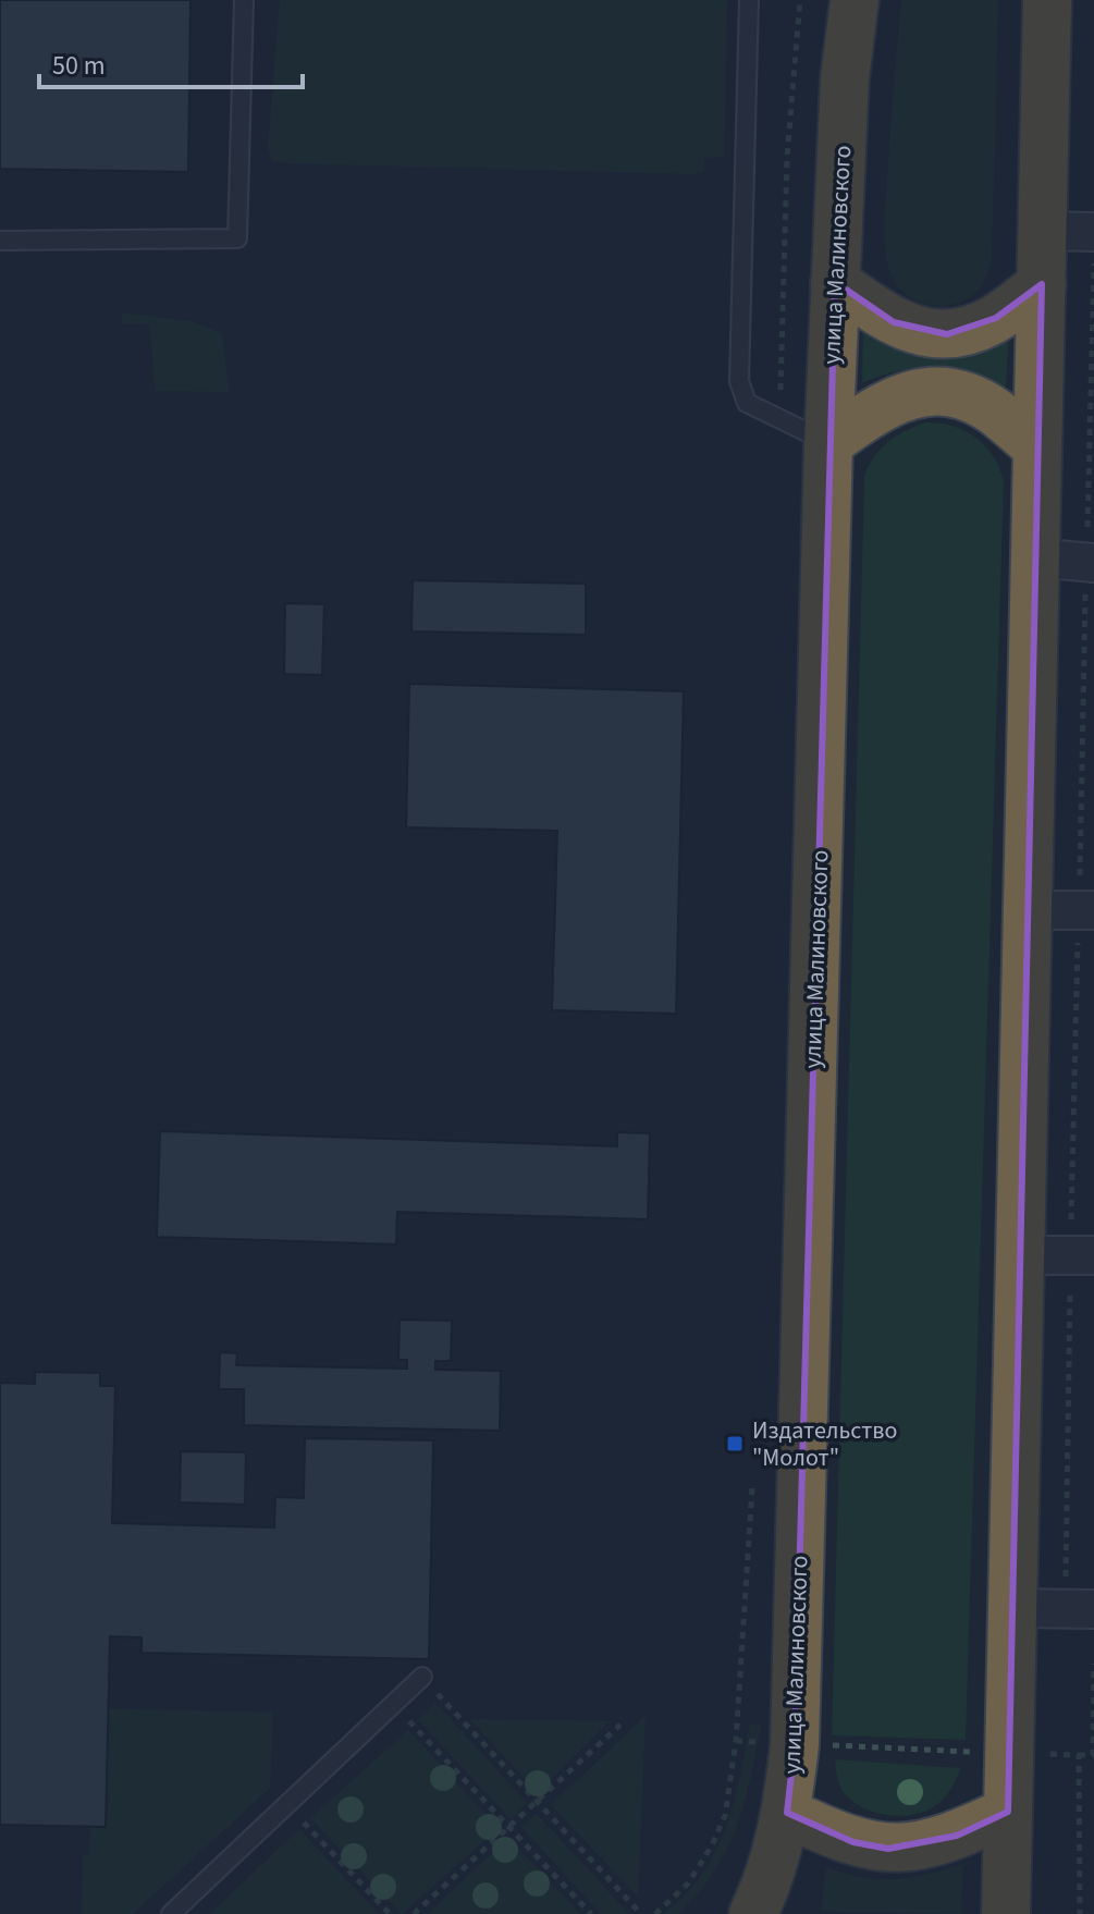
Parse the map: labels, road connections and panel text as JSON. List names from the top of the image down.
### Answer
{
  "streets": {
    "highway": ["улица Малиновского"]
  },
  "places": {
    "transit": ["Издательство \"Молот\""]
  },
  "scale_bar": "50 m"
}
